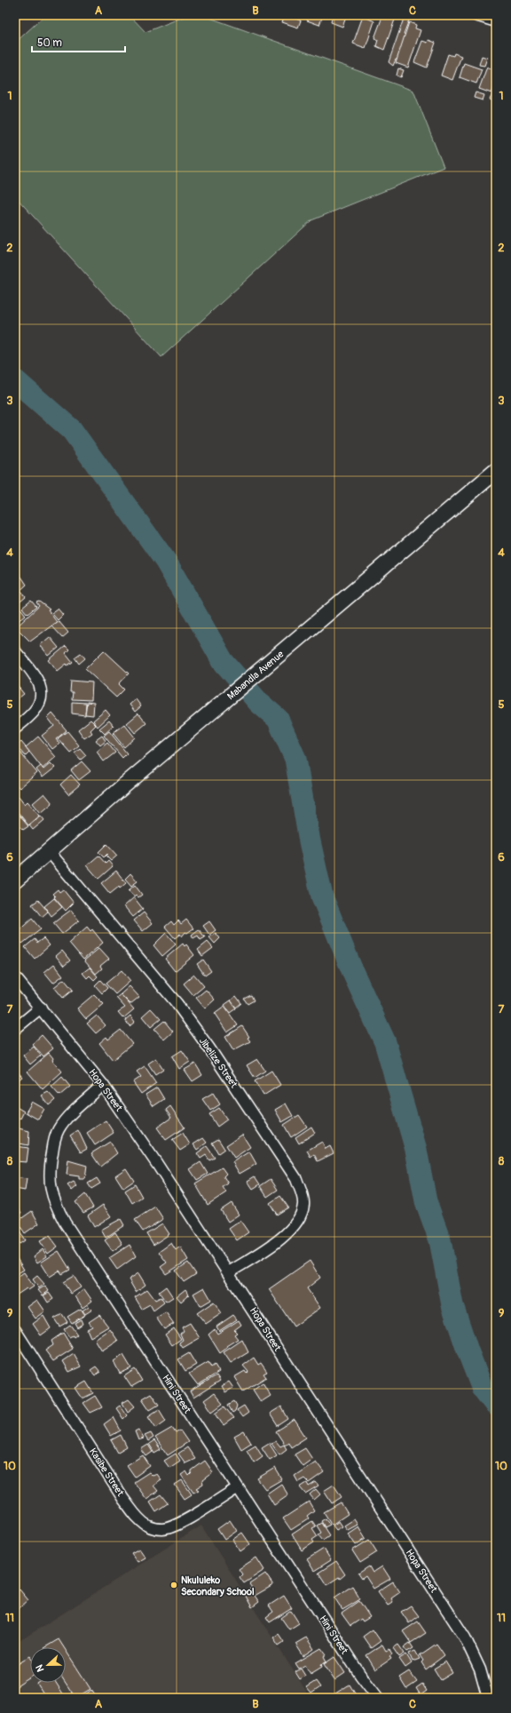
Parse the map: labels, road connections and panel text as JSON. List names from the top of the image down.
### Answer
{
  "streets": {
    "street": [
      "Mabandla Avenue",
      "Jibelize Street",
      "Hopa Street",
      "Hini Street",
      "Kasibe Street"
    ]
  },
  "crossings": [
    ["Mabandla Avenue", "Jibelize Street"],
    ["Jibelize Street", "Hopa Street"],
    ["Hopa Street", "Hini Street"],
    ["Hini Street", "Kasibe Street"]
  ],
  "places": ["Nkululeko Secondary School"],
  "scale_bar": "50 m",
  "north": "left",
  "grid": {
    "columns": ["A", "B", "C"],
    "rows": [
      "1",
      "2",
      "3",
      "4",
      "5",
      "6",
      "7",
      "8",
      "9",
      "10",
      "11"
    ]
  }
}
